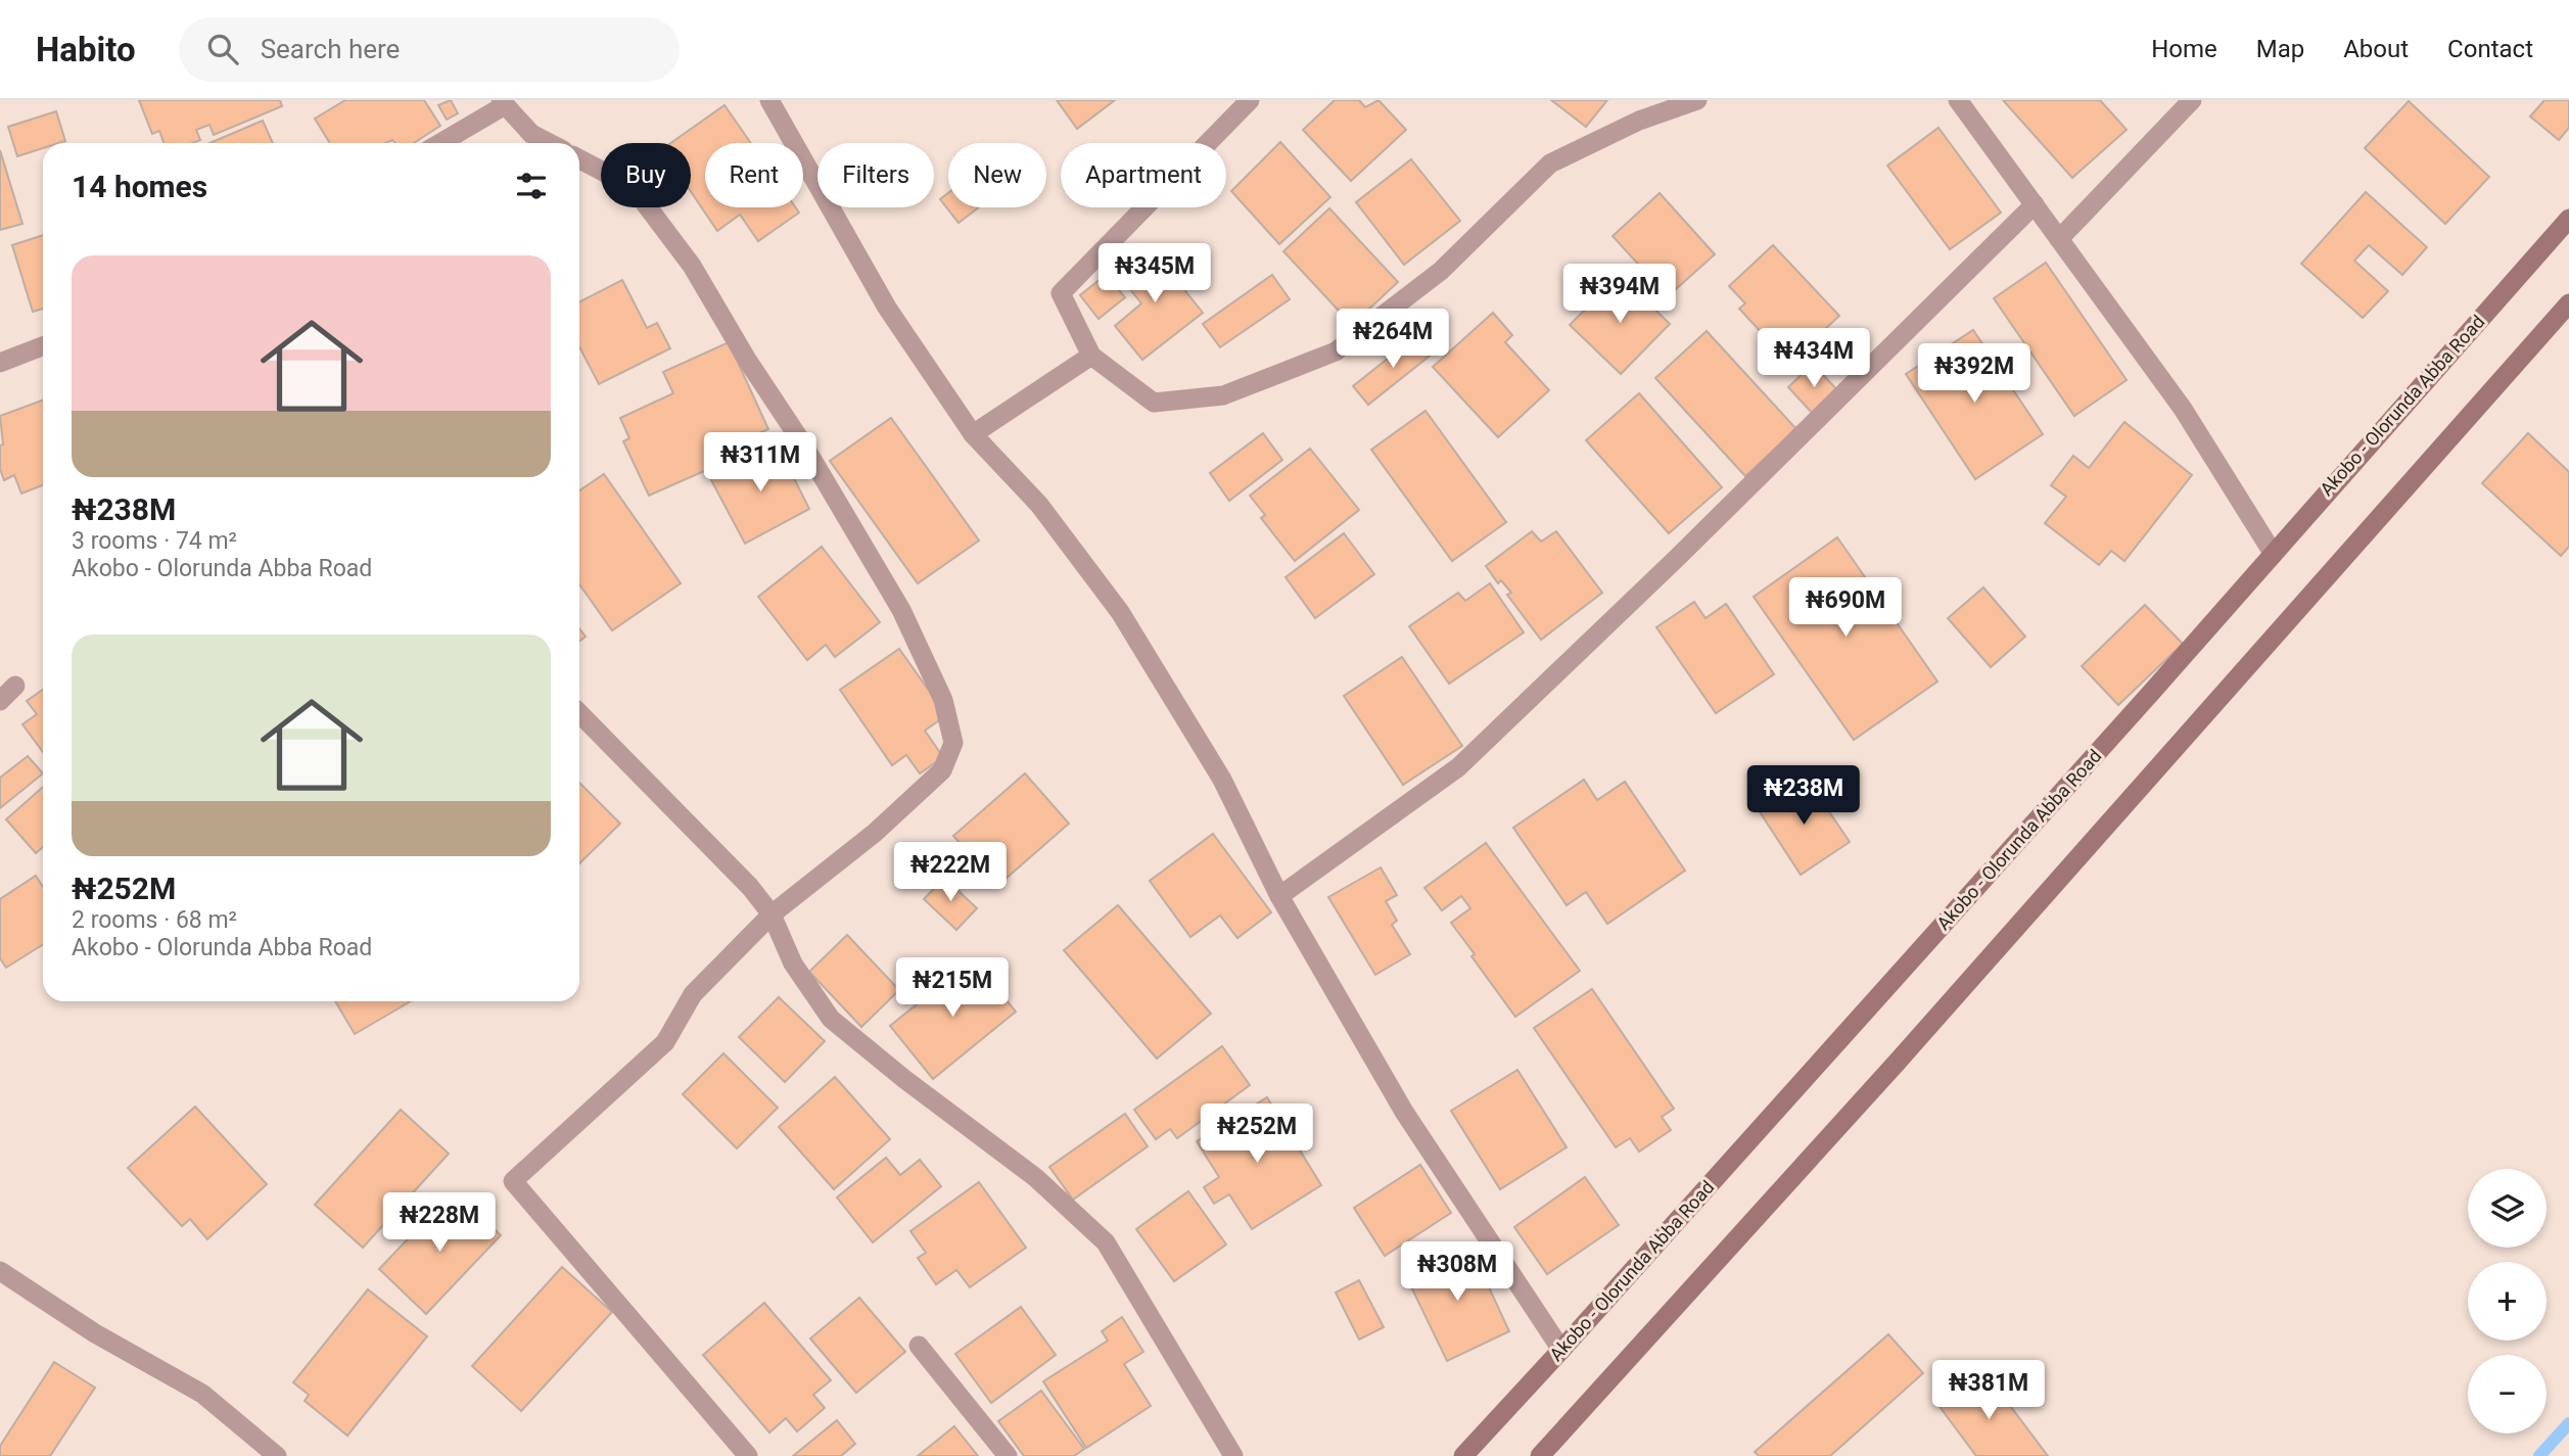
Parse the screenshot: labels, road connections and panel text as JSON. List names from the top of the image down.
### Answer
{
  "streets": {
    "main road": ["Akobo - Olorunda Abba Road"]
  },
  "page": {
    "header": "Habito",
    "search": "Search here",
    "nav": [
      "Home",
      "Map",
      "About",
      "Contact"
    ],
    "chip": [
      "Buy",
      "Rent",
      "Filters",
      "New",
      "Apartment"
    ],
    "heading": "14 homes",
    "list": [
      {
        "name": "₦238M",
        "note": "3 rooms · 74 m² · Akobo - Olorunda Abba Road"
      },
      {
        "name": "₦252M",
        "note": "2 rooms · 68 m² · Akobo - Olorunda Abba Road"
      }
    ],
    "price": [
      "₦345M",
      "₦394M",
      "₦264M",
      "₦434M",
      "₦392M",
      "₦311M",
      "₦690M",
      "₦238M",
      "₦222M",
      "₦215M",
      "₦252M",
      "₦228M",
      "₦308M",
      "₦381M"
    ],
    "map_buttons": ["+", "−"]
  }
}
